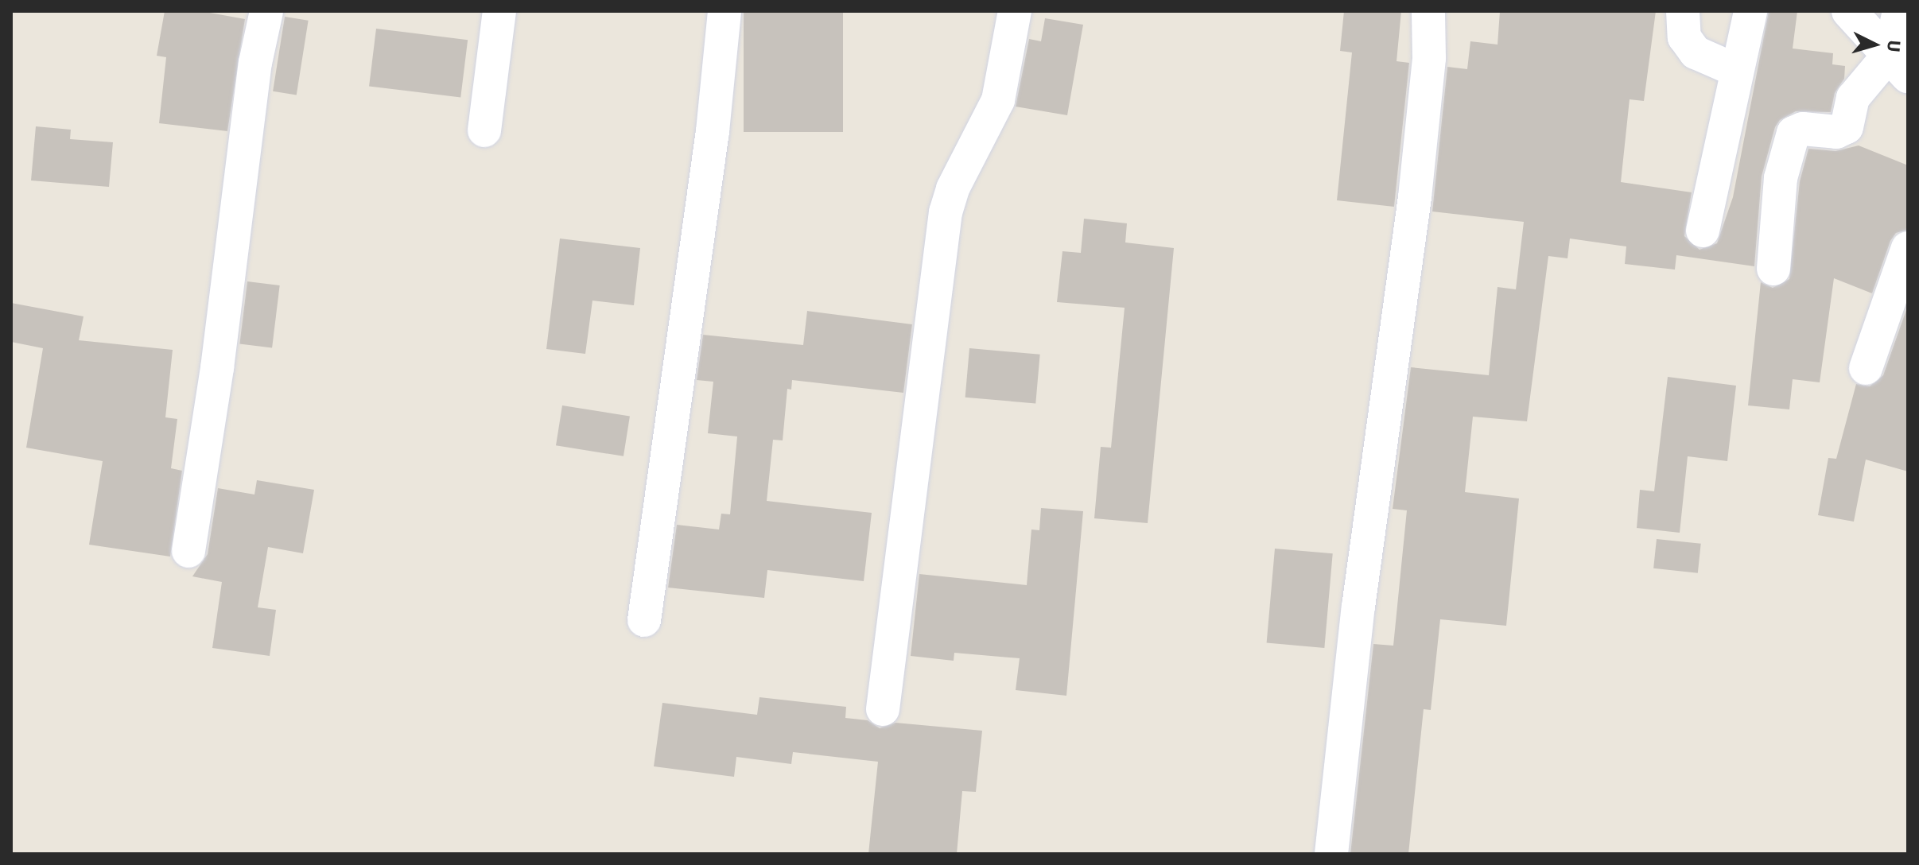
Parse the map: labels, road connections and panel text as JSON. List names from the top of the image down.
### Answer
{
  "north": "right"
}
